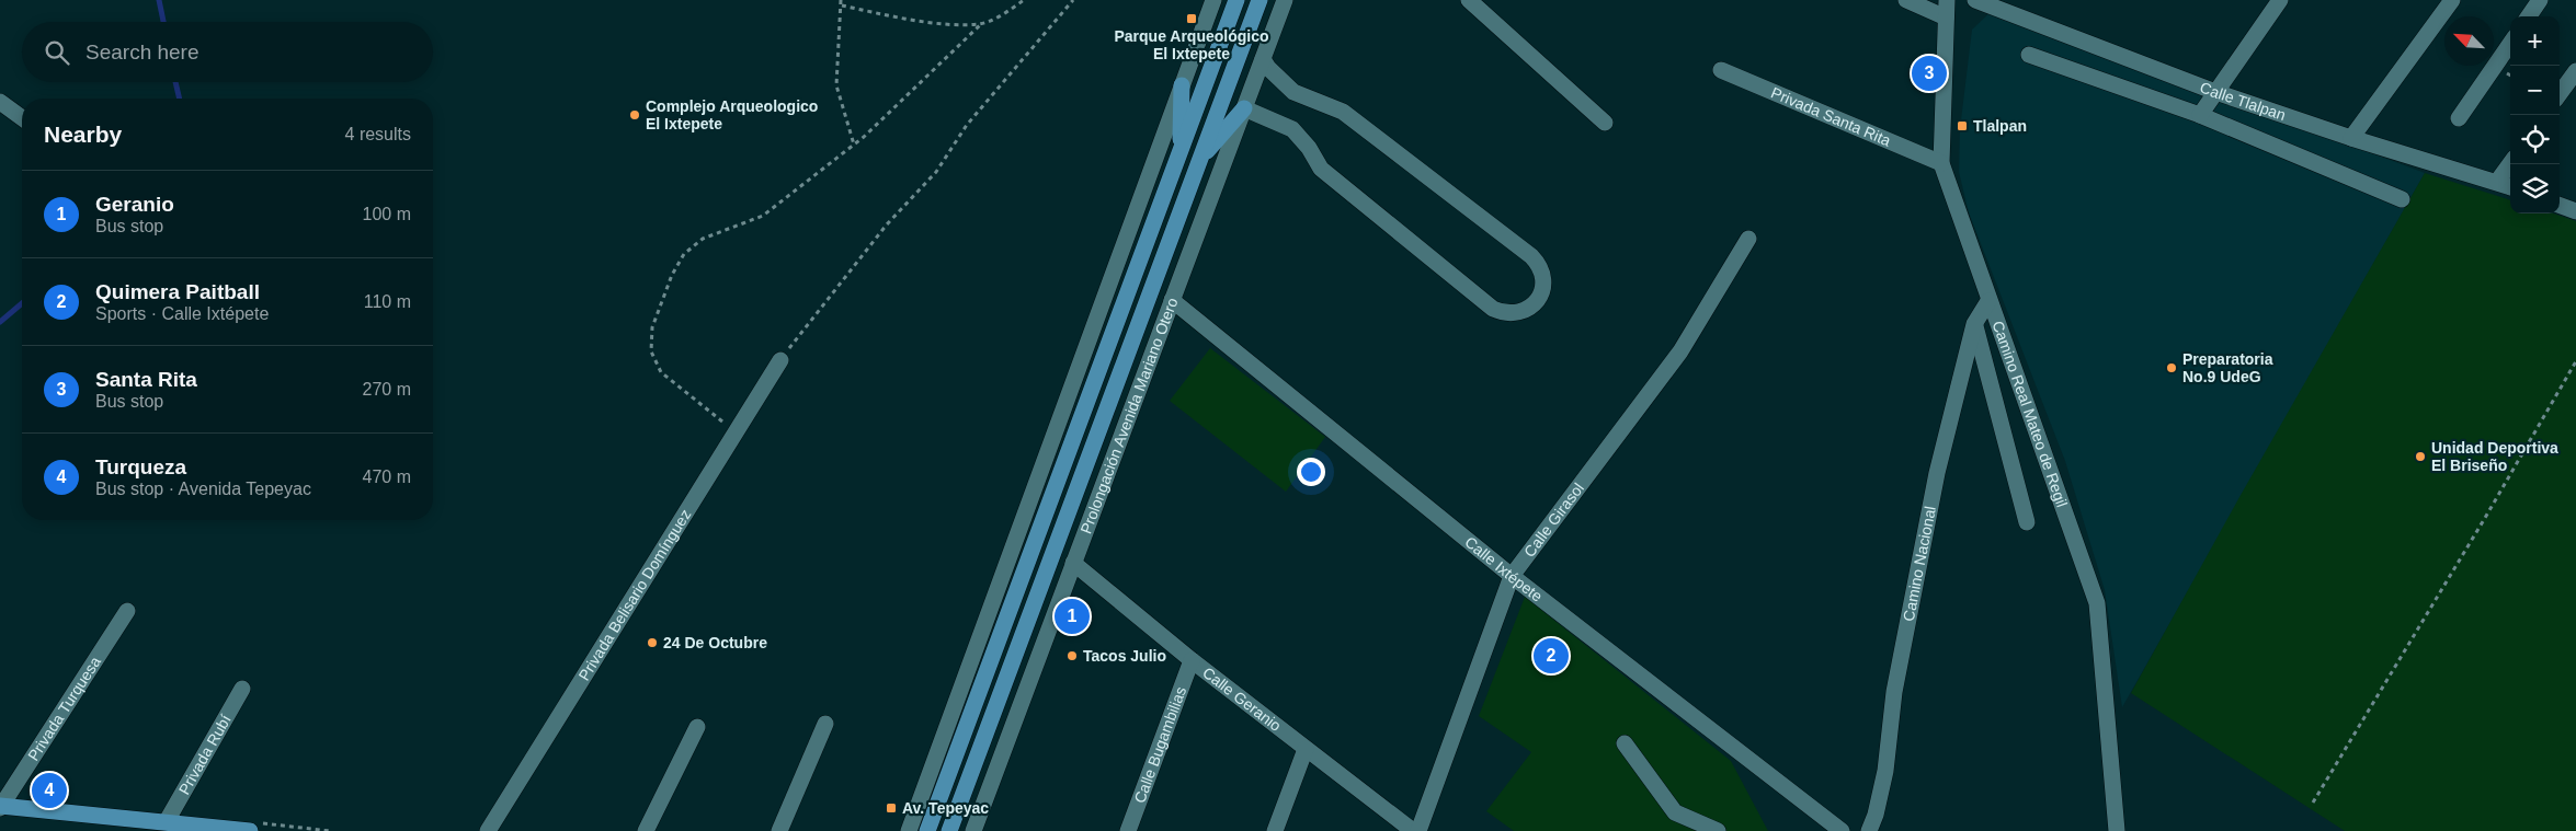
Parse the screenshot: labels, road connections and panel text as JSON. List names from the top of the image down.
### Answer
{
  "streets": {
    "main road": ["Prolongación Avenida Mariano Otero"],
    "street": [
      "Calle Tlalpan",
      "Privada Santa Rita",
      "Camino Real Mateo de Regil",
      "Calle Girasol",
      "Camino Nacional",
      "Calle Ixtépete",
      "Privada Belisario Domínguez",
      "Calle Geranio",
      "Privada Turquesa",
      "Calle Bugambilias",
      "Privada Rubí"
    ]
  },
  "crossings": [
    ["Privada Santa Rita", "Camino Real Mateo de Regil"],
    ["Camino Real Mateo de Regil", "Camino Nacional"],
    ["Prolongación Avenida Mariano Otero", "Calle Ixtépete"],
    ["Prolongación Avenida Mariano Otero", "Calle Geranio"],
    ["Calle Girasol", "Calle Ixtépete"],
    ["Calle Geranio", "Calle Bugambilias"]
  ],
  "places": {
    "transit": ["Parque Arqueológico El Ixtepete", "Tlalpan", "Av. Tepeyac"],
    "other": [
      "Complejo Arqueologico El Ixtepete",
      "Preparatoria No.9 UdeG",
      "Unidad Deportiva El Briseño",
      "24 De Octubre",
      "Tacos Julio"
    ]
  },
  "north": "top left",
  "page": {
    "map_buttons": ["+", "−"],
    "search": "Search here",
    "pins": [
      "3",
      "1",
      "2",
      "4"
    ],
    "heading": ["Nearby", "4 results"],
    "list": [
      {
        "mark": "1",
        "name": "Geranio",
        "note": "Bus stop",
        "value": "100 m"
      },
      {
        "mark": "2",
        "name": "Quimera Paitball",
        "note": "Sports · Calle Ixtépete",
        "value": "110 m"
      },
      {
        "mark": "3",
        "name": "Santa Rita",
        "note": "Bus stop",
        "value": "270 m"
      },
      {
        "mark": "4",
        "name": "Turqueza",
        "note": "Bus stop · Avenida Tepeyac",
        "value": "470 m"
      }
    ]
  }
}
